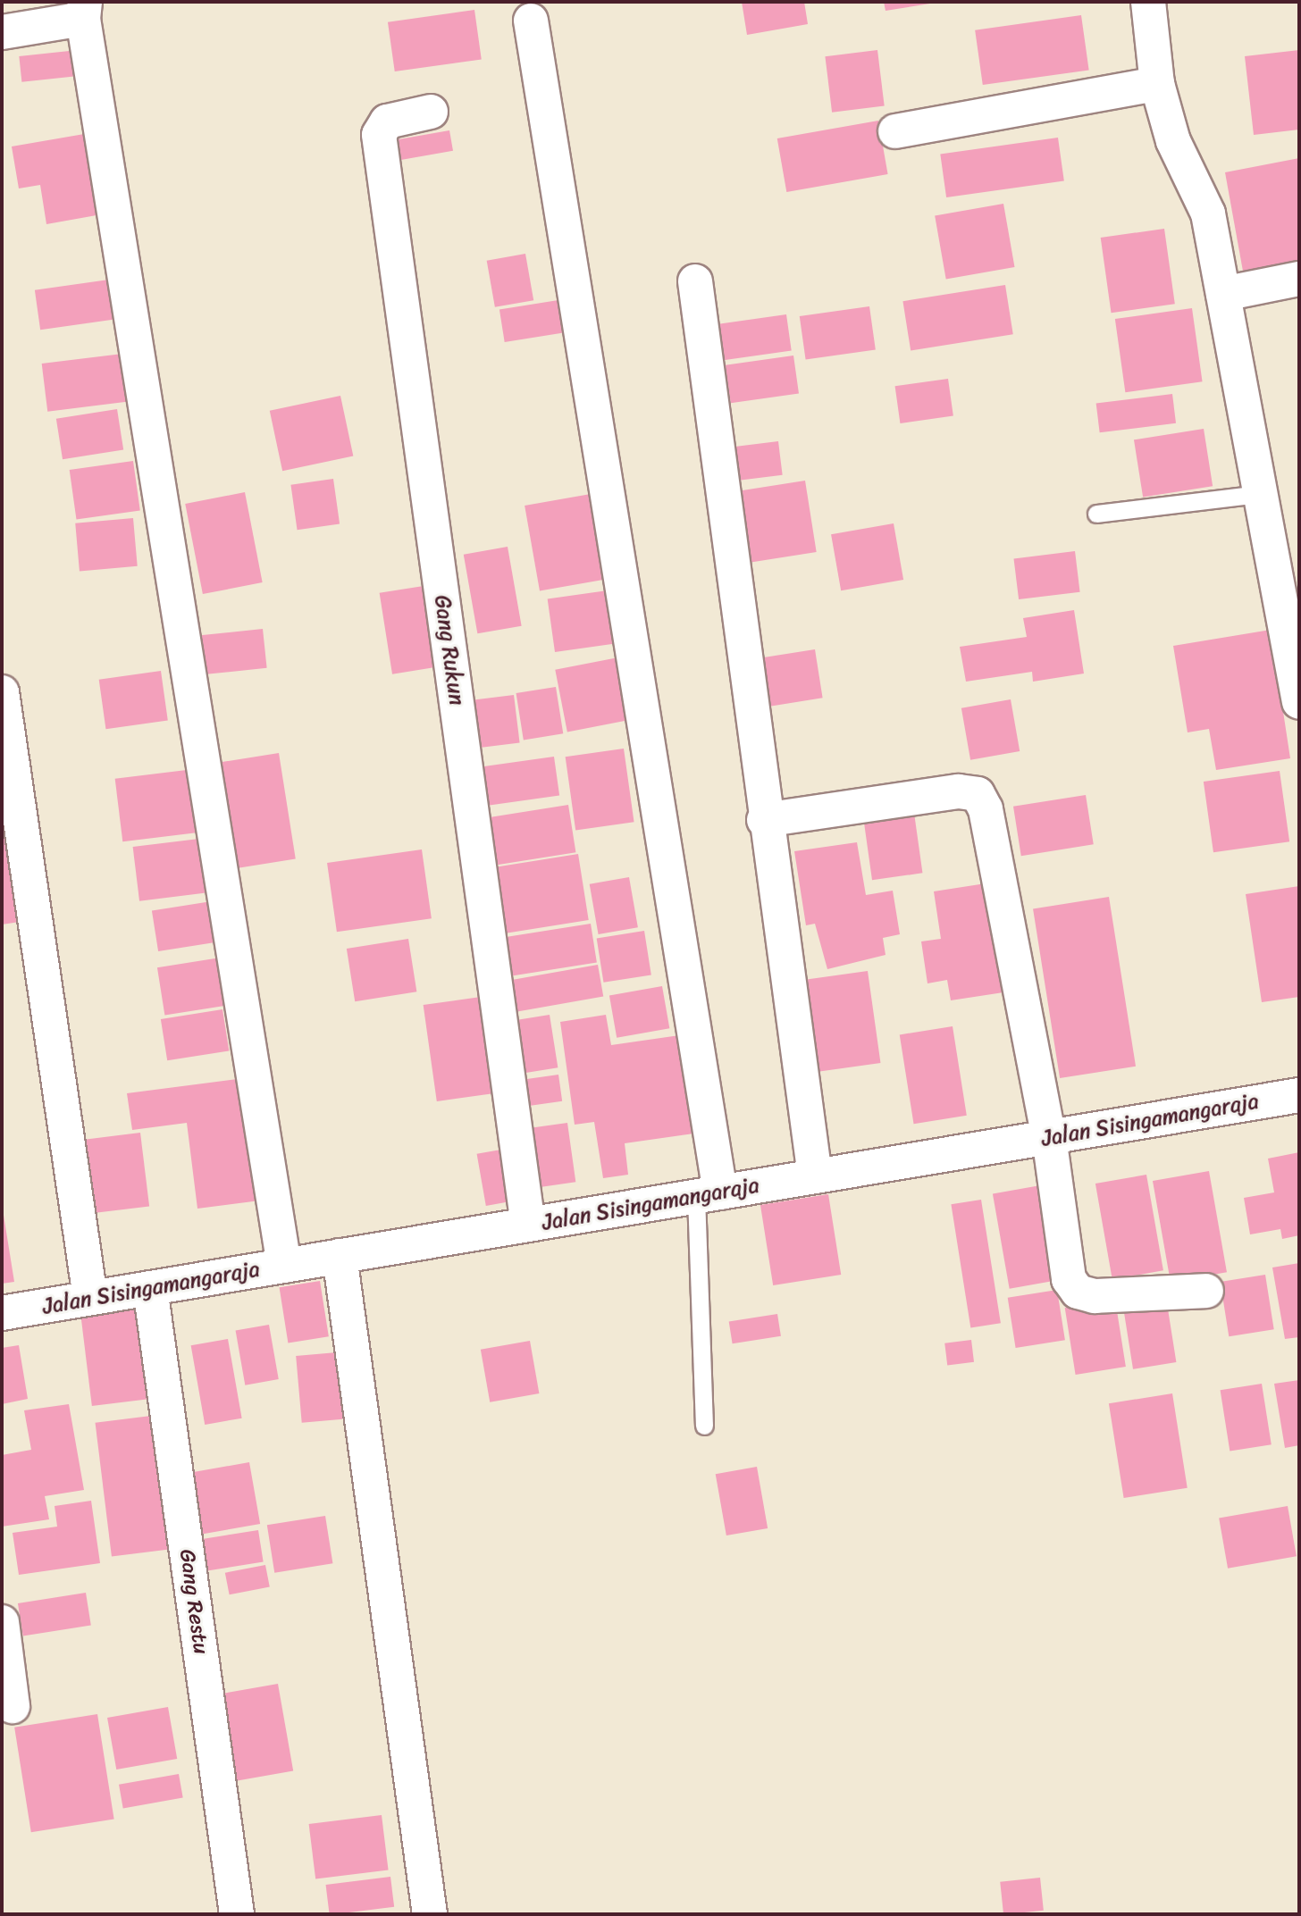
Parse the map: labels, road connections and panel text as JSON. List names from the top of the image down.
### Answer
{
  "streets": {
    "street": ["Gang Rukun", "Jalan Sisingamangaraja", "Gang Restu"]
  },
  "crossings": [
    ["Gang Rukun", "Jalan Sisingamangaraja"],
    ["Jalan Sisingamangaraja", "Gang Restu"]
  ]
}
